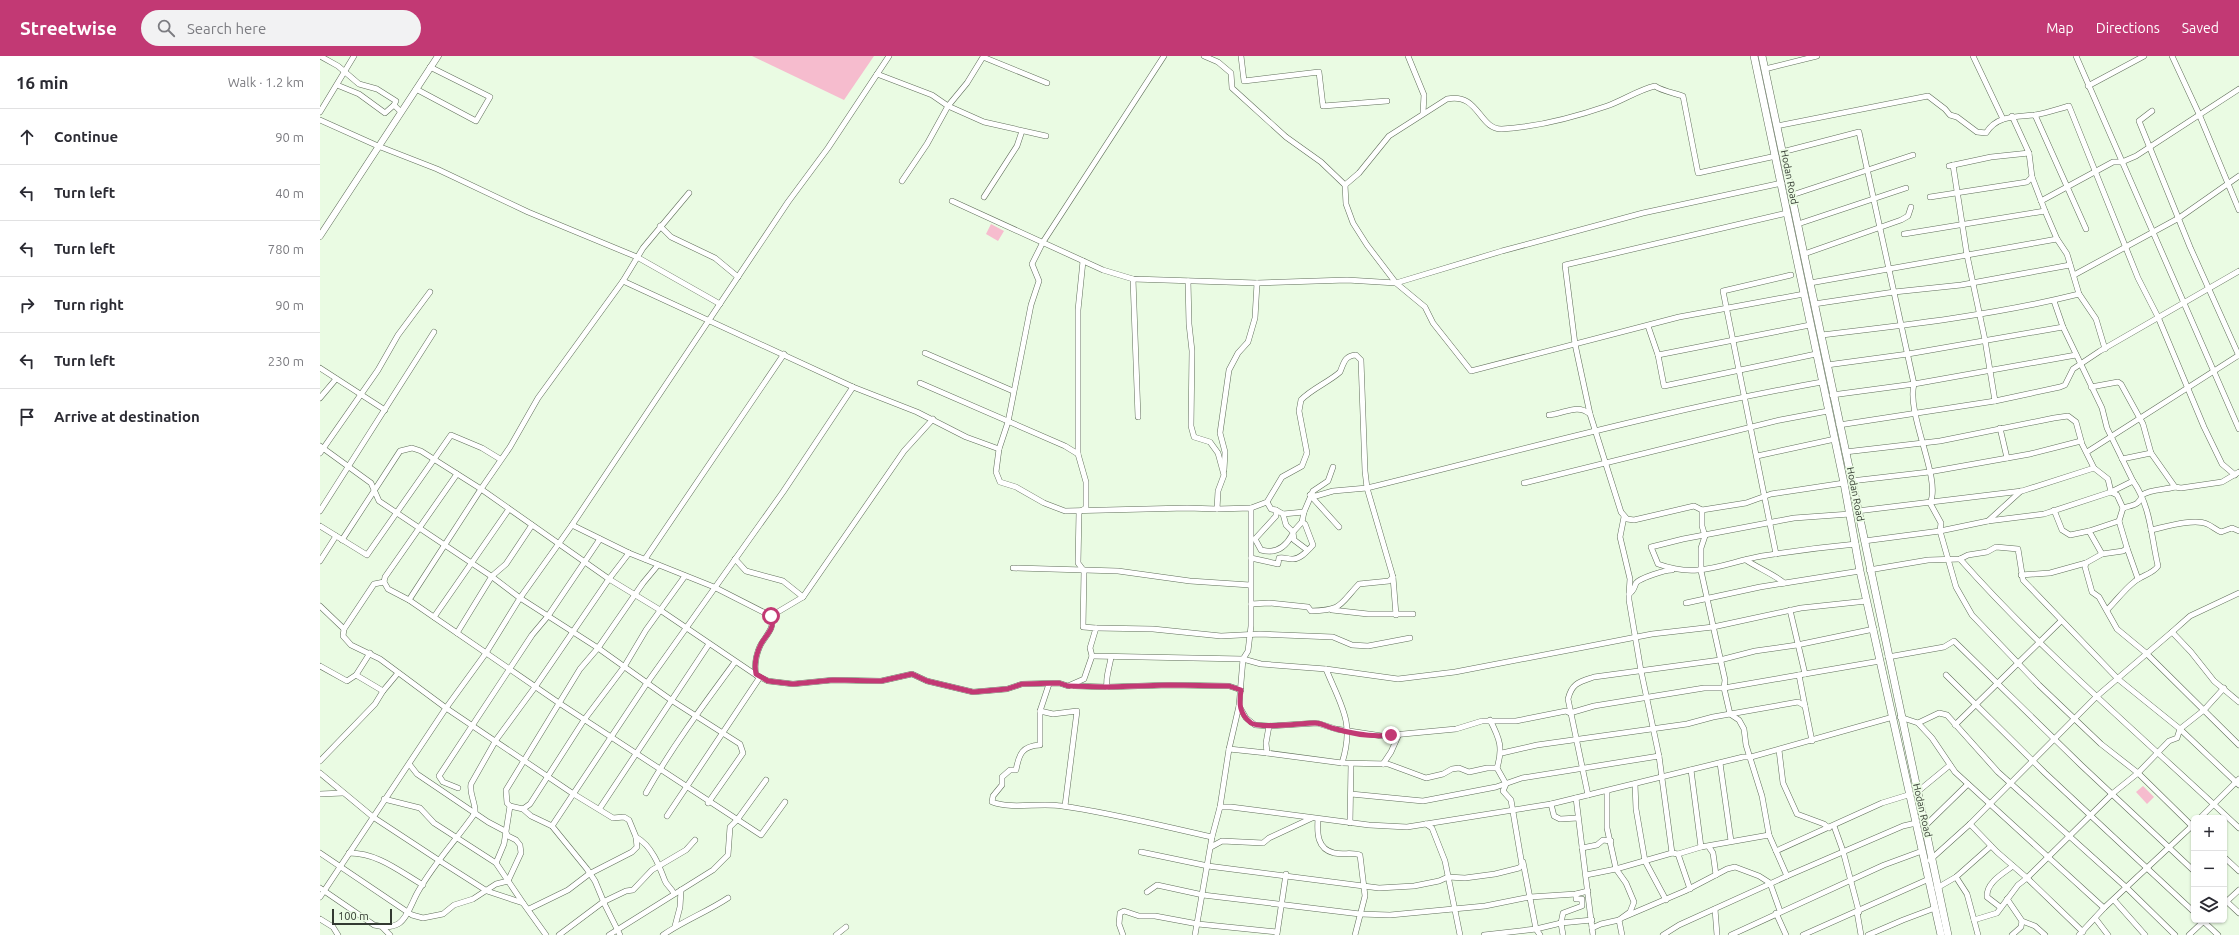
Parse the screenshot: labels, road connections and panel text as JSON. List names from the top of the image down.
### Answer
{
  "streets": {
    "main road": ["Hodan Road"]
  },
  "scale_bar": "100 m",
  "page": {
    "header": "Streetwise",
    "search": "Search here",
    "nav": ["Map", "Directions", "Saved"],
    "heading": ["16 min", "Walk · 1.2 km"],
    "list": [
      ["Continue", "90 m"],
      ["Turn left", "40 m"],
      ["Turn left", "780 m"],
      ["Turn right", "90 m"],
      ["Turn left", "230 m"],
      "Arrive at destination"
    ],
    "map_buttons": ["+", "−"],
    "scale": "100 m"
  }
}
